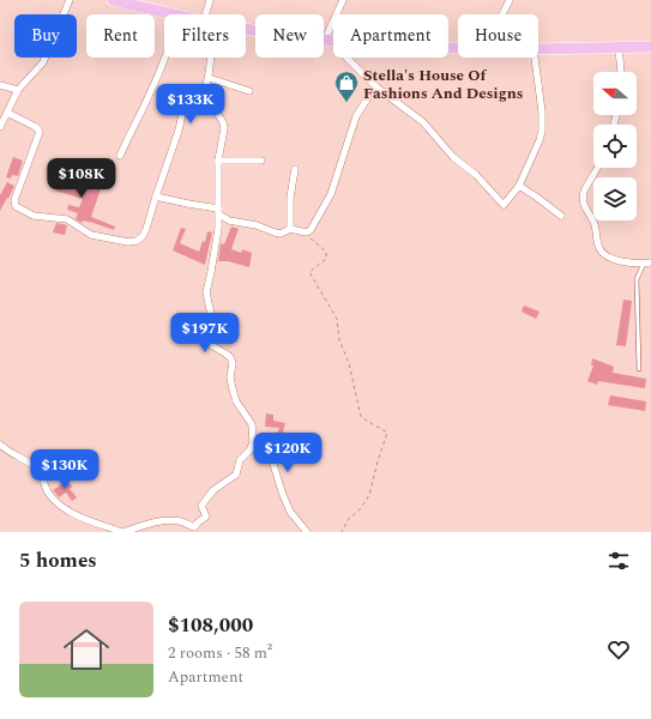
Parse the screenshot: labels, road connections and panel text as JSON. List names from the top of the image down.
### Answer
{
  "places": {
    "shop": ["Stella's House Of Fashions And Designs"]
  },
  "north": "left",
  "page": {
    "chip": [
      "Buy",
      "Rent",
      "Filters",
      "New",
      "Apartment",
      "House"
    ],
    "price": [
      "$133K",
      "$108K",
      "$197K",
      "$120K",
      "$130K"
    ],
    "heading": "5 homes",
    "list": [
      {
        "name": "$108,000",
        "note": "2 rooms · 58 m² · Apartment"
      }
    ]
  }
}
